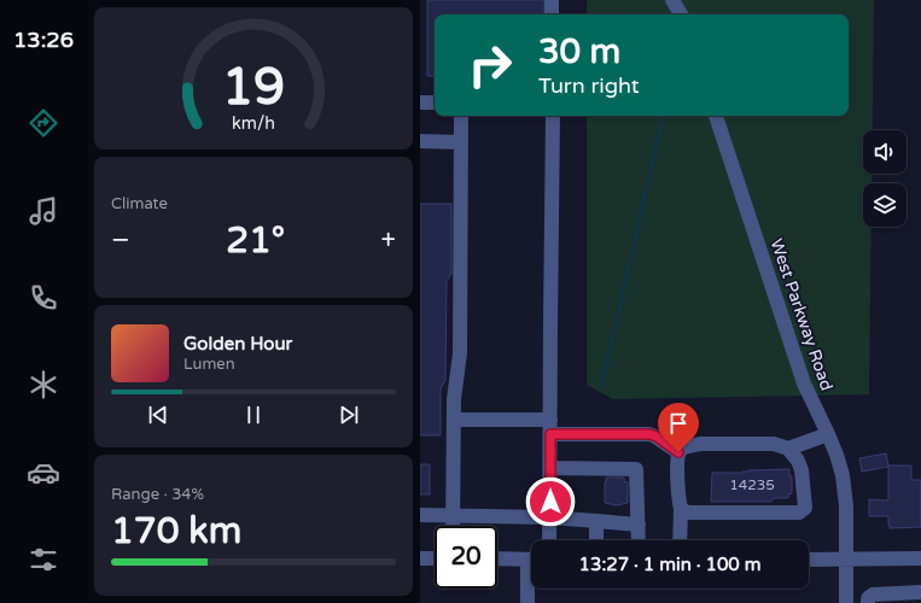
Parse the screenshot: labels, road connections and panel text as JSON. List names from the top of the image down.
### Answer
{
  "streets": {
    "street": ["West Parkway Road"]
  },
  "house_numbers": ["14235"],
  "page": {
    "tabs": "13:26",
    "turn": ["30 m", "Turn right"],
    "tile": [
      "Climate",
      ["Range · 34%", "170 km"]
    ],
    "heat": ["−", "21°", "+"],
    "song": ["Golden Hour", "Lumen"],
    "limit": "20",
    "trip": "13:27 · 1 min · 100 m",
    "gauge": ["19", "km/h"]
  }
}
